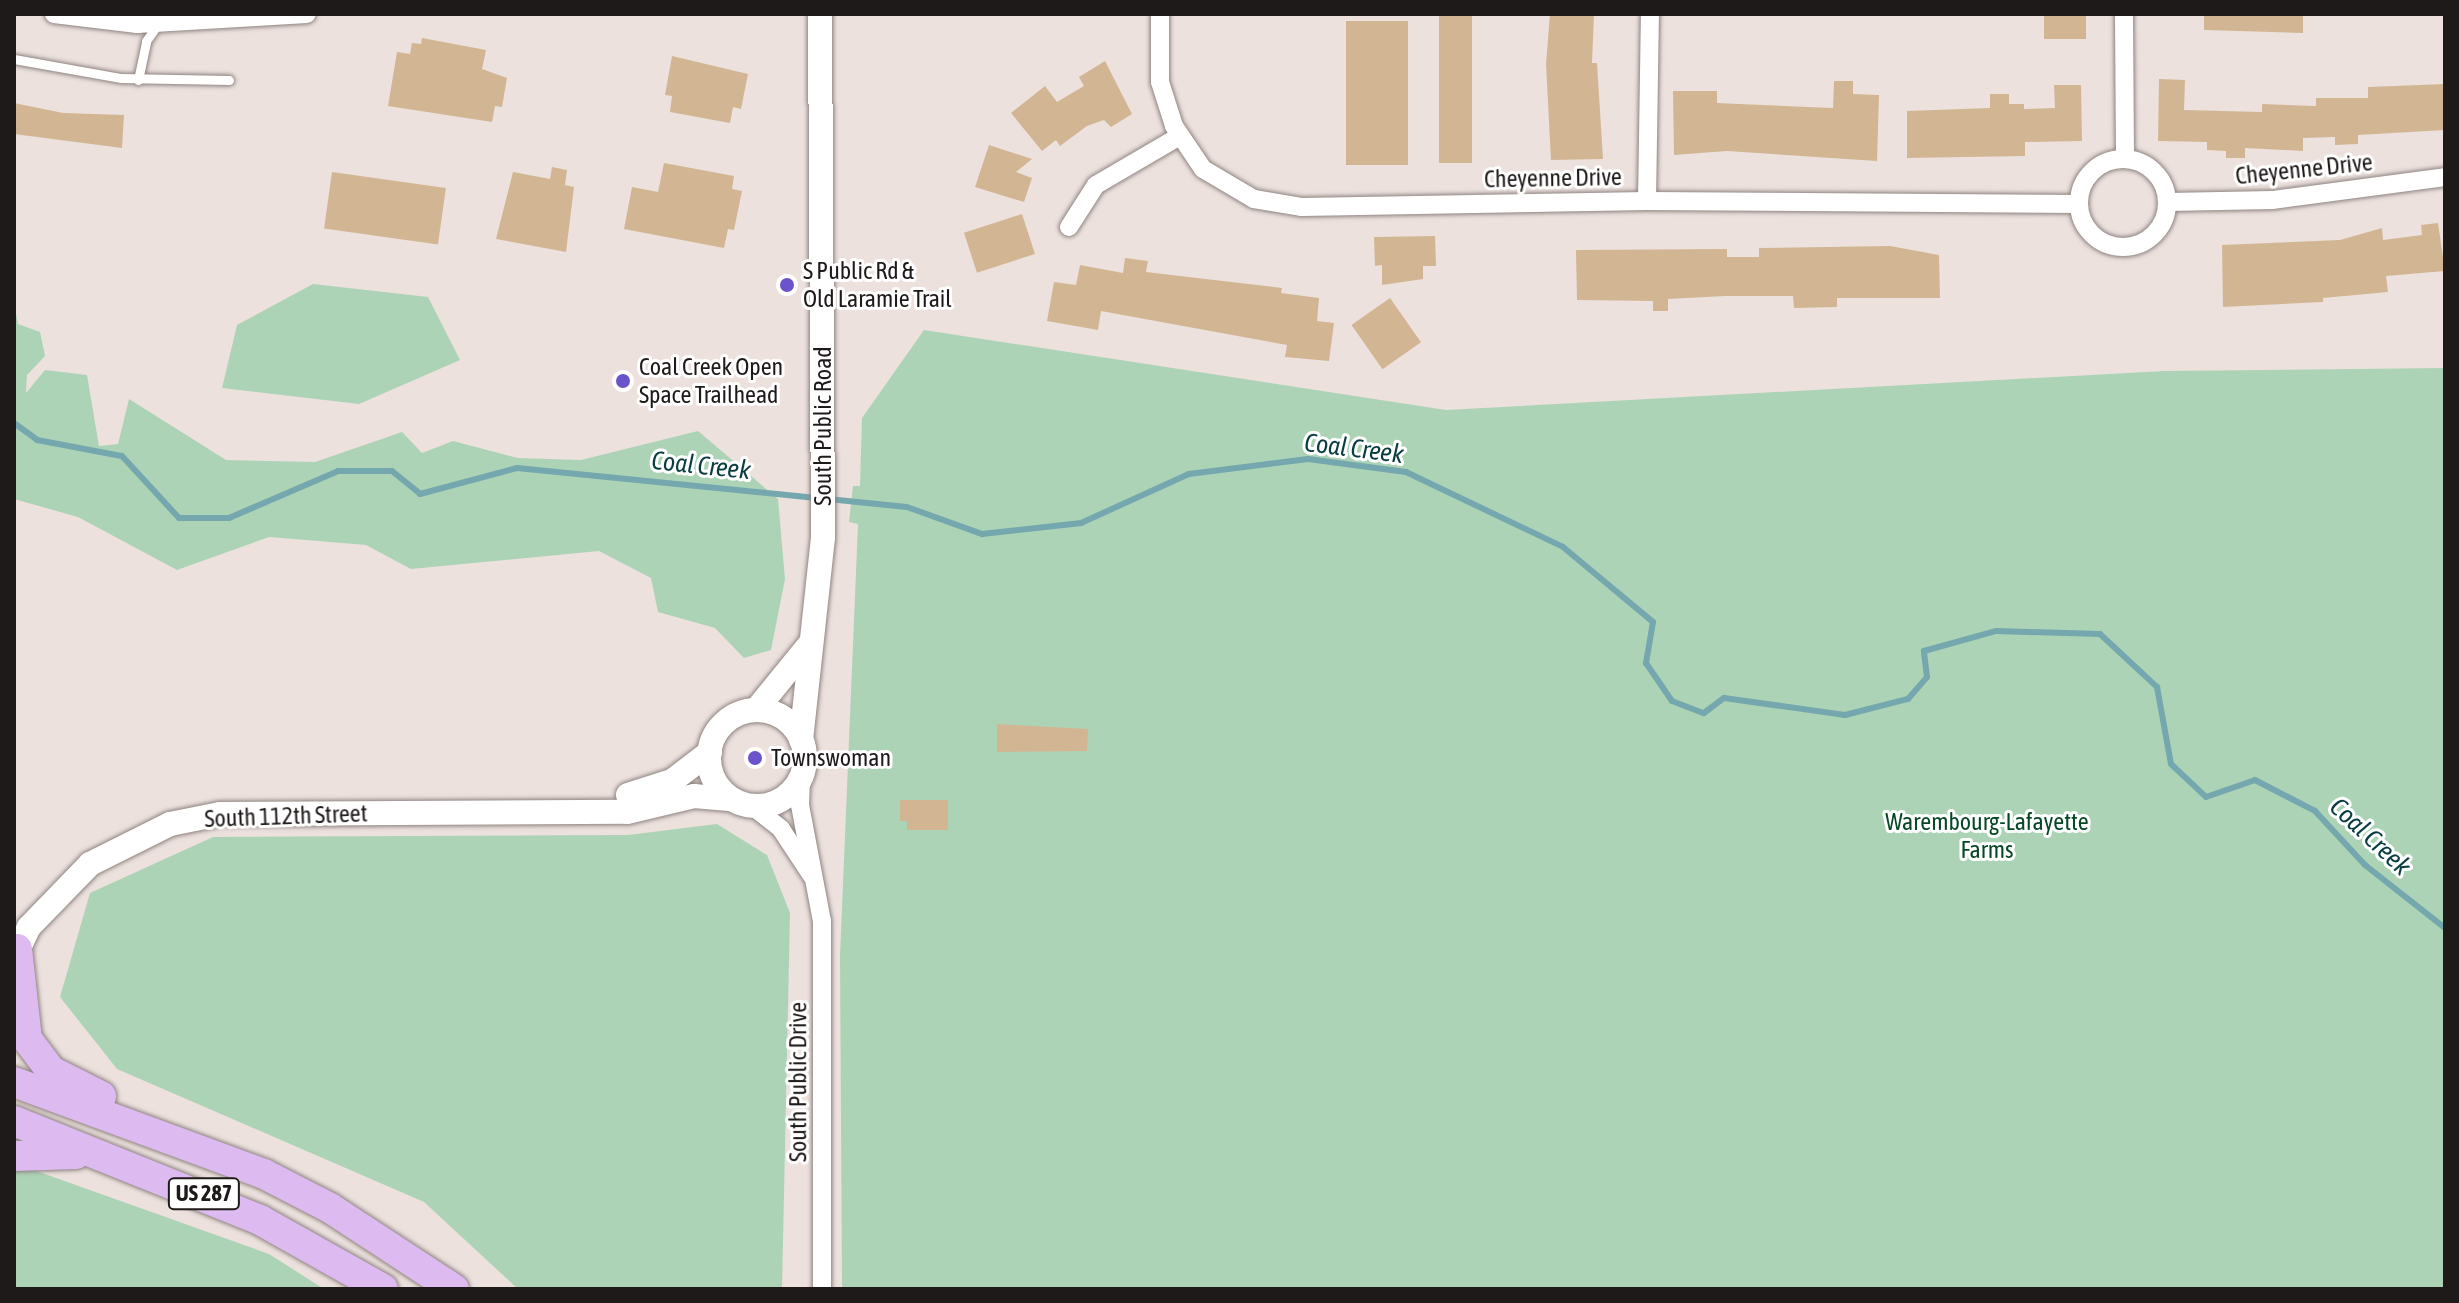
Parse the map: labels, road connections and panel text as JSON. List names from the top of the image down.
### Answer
{
  "streets": {
    "main road": ["US 287"],
    "street": [
      "Cheyenne Drive",
      "South Public Road",
      "South 112th Street",
      "South Public Drive"
    ]
  },
  "crossings": [
    ["South Public Road", "South 112th Street"]
  ],
  "water": ["Coal Creek"],
  "parks": ["Warembourg-Lafayette Farms"],
  "places": ["S Public Rd & Old Laramie Trail", "Coal Creek Open Space Trailhead", "Townswoman"]
}
